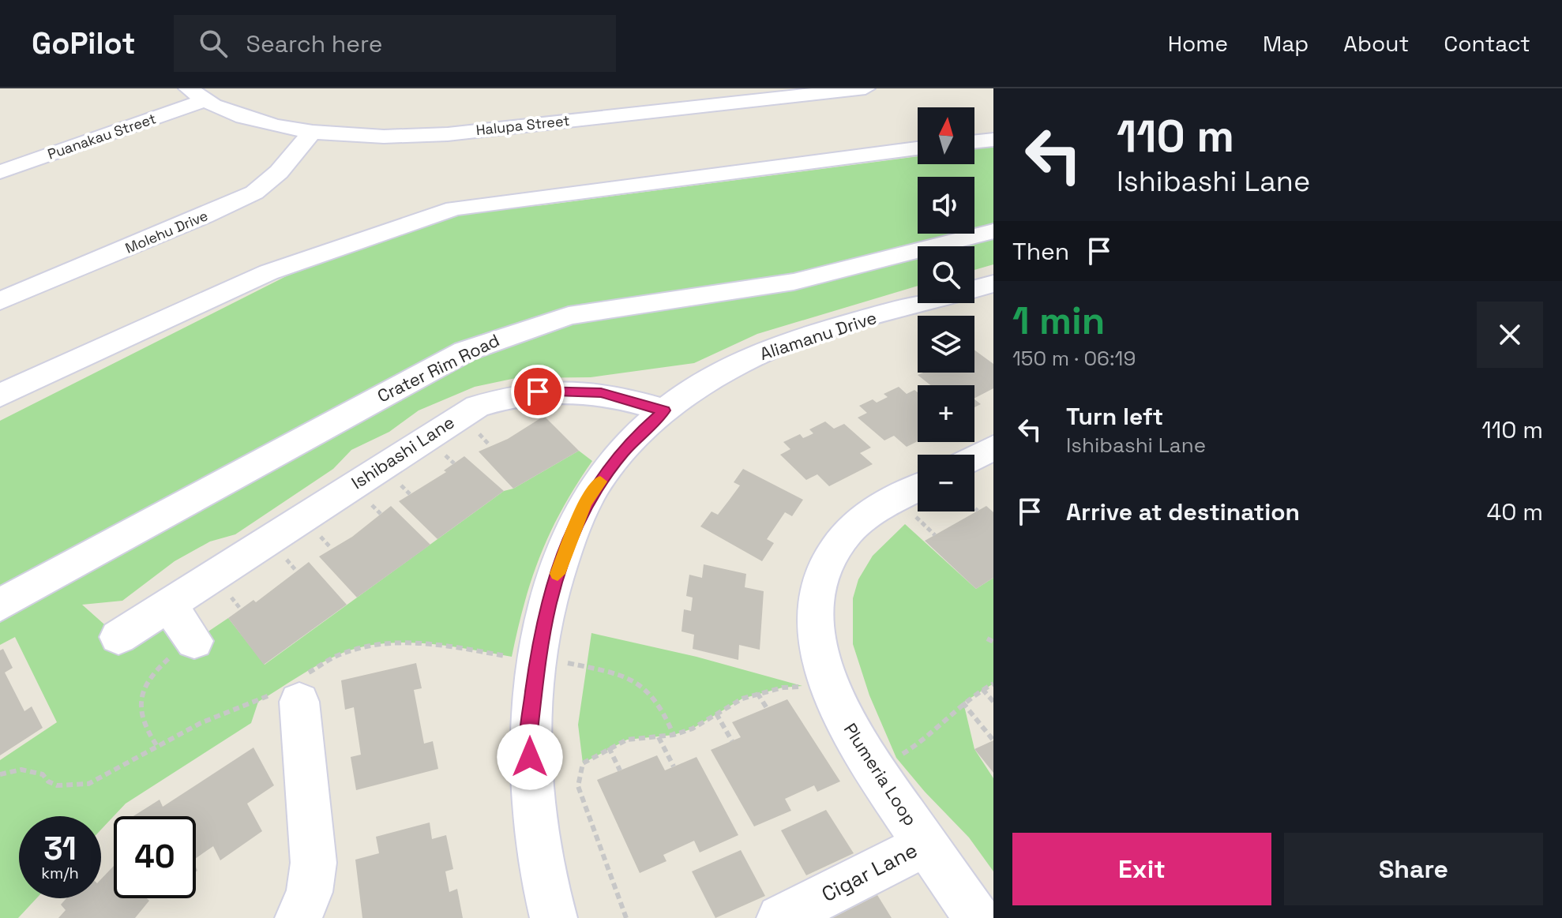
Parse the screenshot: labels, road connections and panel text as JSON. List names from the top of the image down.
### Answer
{
  "streets": {
    "street": [
      "Halupa Street",
      "Puanakau Street",
      "Molehu Drive",
      "Aliamanu Drive",
      "Crater Rim Road",
      "Ishibashi Lane",
      "Plumeria Loop",
      "Cigar Lane"
    ]
  },
  "crossings": [
    ["Halupa Street", "Puanakau Street"],
    ["Halupa Street", "Molehu Drive"],
    ["Aliamanu Drive", "Ishibashi Lane"],
    ["Plumeria Loop", "Cigar Lane"]
  ],
  "north": "top",
  "page": {
    "header": "GoPilot",
    "search": "Search here",
    "nav": [
      "Home",
      "Map",
      "About",
      "Contact"
    ],
    "turn": ["110 m", "Ishibashi Lane"],
    "map_buttons": ["+", "−"],
    "then": "Then",
    "heading": ["1 min", "150 m · 06:19"],
    "list": [
      {
        "name": "Turn left",
        "note": "Ishibashi Lane",
        "value": "110 m"
      },
      {
        "name": "Arrive at destination",
        "value": "40 m"
      }
    ],
    "speed": "31 km/h",
    "limit": "40",
    "buttons": ["Exit", "Share"]
  }
}
